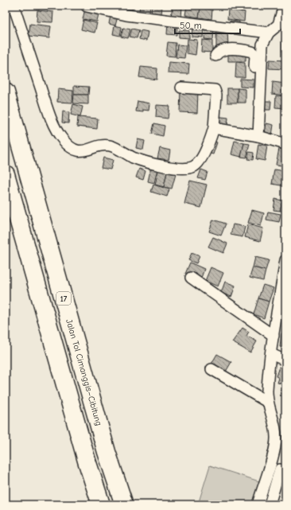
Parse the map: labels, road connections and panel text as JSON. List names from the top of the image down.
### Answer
{
  "streets": {
    "highway": ["17", "Jalan Tol Cimanggis–Cibitung"]
  },
  "scale_bar": "50 m"
}
